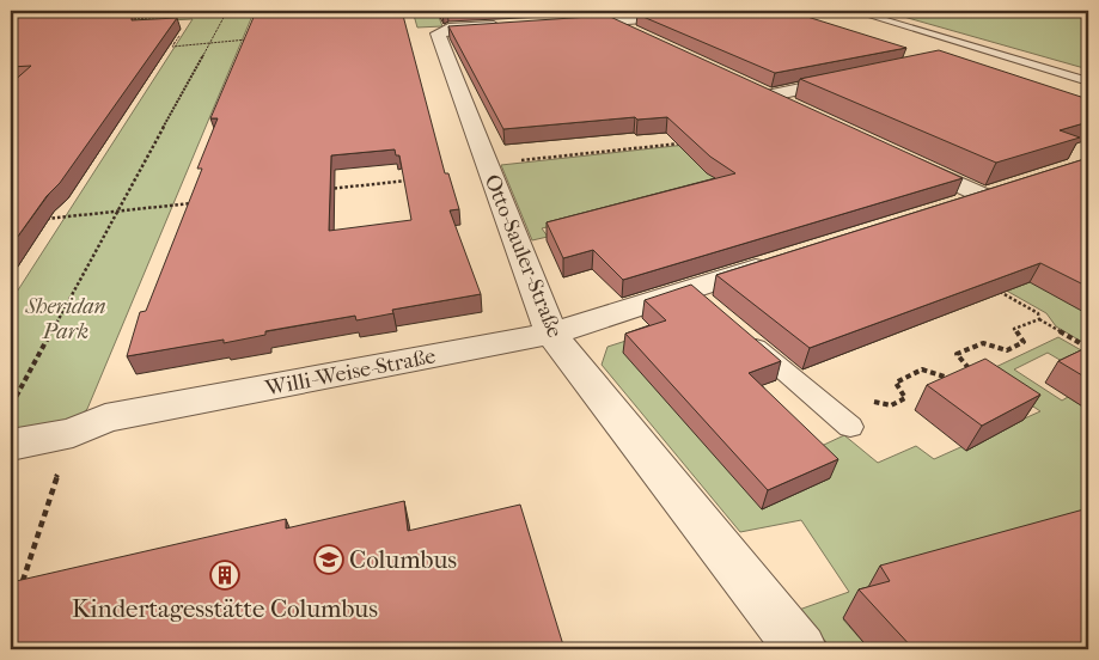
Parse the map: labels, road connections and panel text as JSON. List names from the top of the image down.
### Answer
{
  "streets": {
    "street": ["Otto-Sauler-Straße", "Willi-Weise-Straße"]
  },
  "crossings": [
    ["Otto-Sauler-Straße", "Willi-Weise-Straße"]
  ],
  "parks": ["Sheridan Park"],
  "places": {
    "school or university": ["Columbus"],
    "building": ["Kindertagesstätte Columbus"]
  }
}
